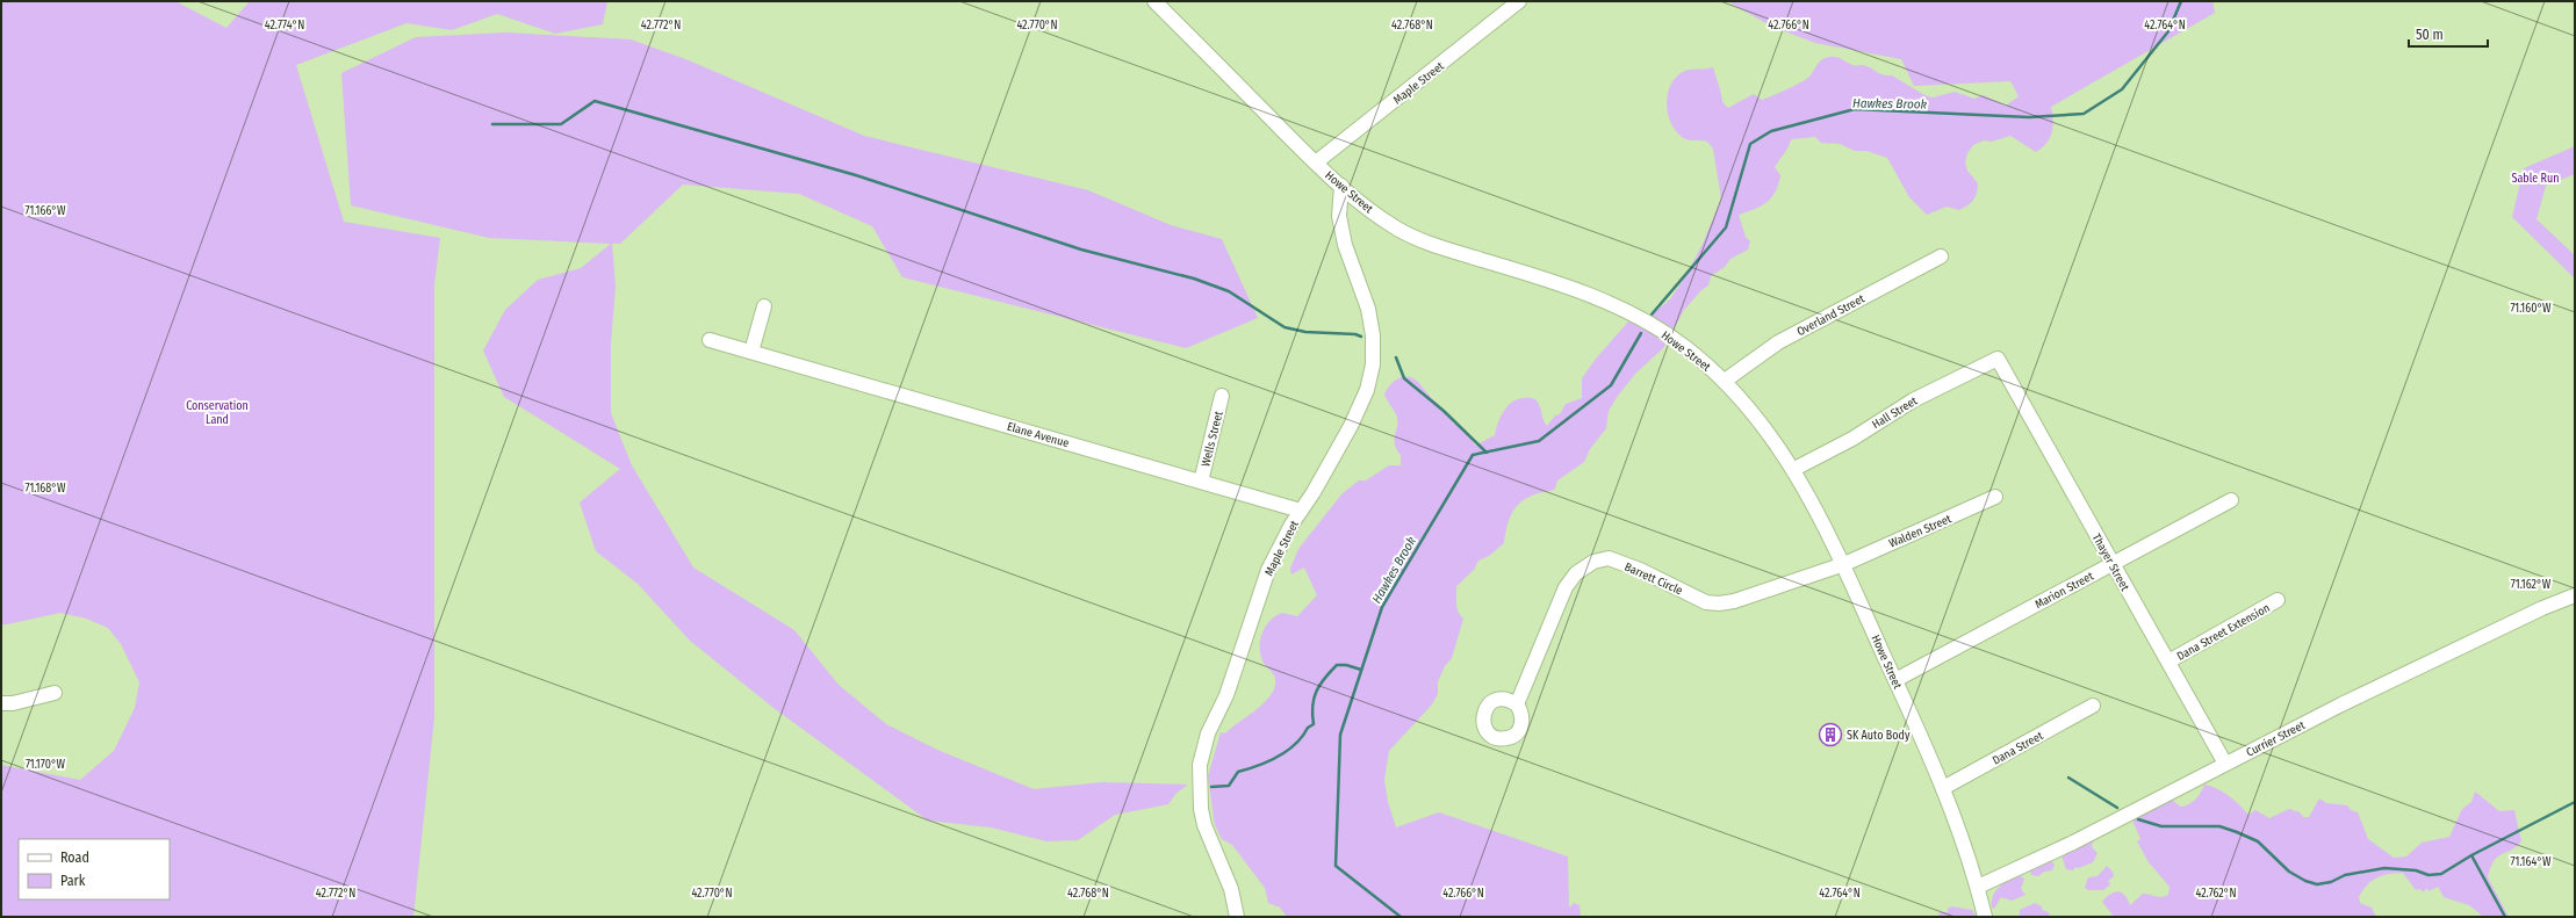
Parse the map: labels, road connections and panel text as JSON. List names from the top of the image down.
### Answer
{
  "streets": {
    "street": [
      "Maple Street",
      "Howe Street",
      "Overland Street",
      "Hall Street",
      "Elane Avenue",
      "Wells Street",
      "Walden Street",
      "Thayer Street",
      "Barrett Circle",
      "Marion Street",
      "Dana Street Extension",
      "Currier Street",
      "Dana Street"
    ]
  },
  "crossings": [
    ["Maple Street", "Howe Street"],
    ["Maple Street", "Elane Avenue"],
    ["Howe Street", "Overland Street"],
    ["Howe Street", "Hall Street"],
    ["Howe Street", "Walden Street"],
    ["Howe Street", "Barrett Circle"],
    ["Howe Street", "Marion Street"],
    ["Howe Street", "Currier Street"],
    ["Howe Street", "Dana Street"],
    ["Hall Street", "Thayer Street"],
    ["Elane Avenue", "Wells Street"],
    ["Walden Street", "Barrett Circle"],
    ["Thayer Street", "Marion Street"],
    ["Thayer Street", "Dana Street Extension"],
    ["Thayer Street", "Currier Street"]
  ],
  "water": ["Hawkes Brook"],
  "parks": ["Sable Run", "Conservation Land"],
  "places": {
    "building": ["SK Auto Body"]
  },
  "legend": ["Road", "Park"],
  "scale_bar": "50 m",
  "coordinates": [
    "42.774°N",
    "42.772°N",
    "42.770°N",
    "42.768°N",
    "42.766°N",
    "42.764°N",
    "71.166°W",
    "71.160°W",
    "71.168°W",
    "71.162°W",
    "71.170°W",
    "71.164°W",
    "42.762°N"
  ]
}
